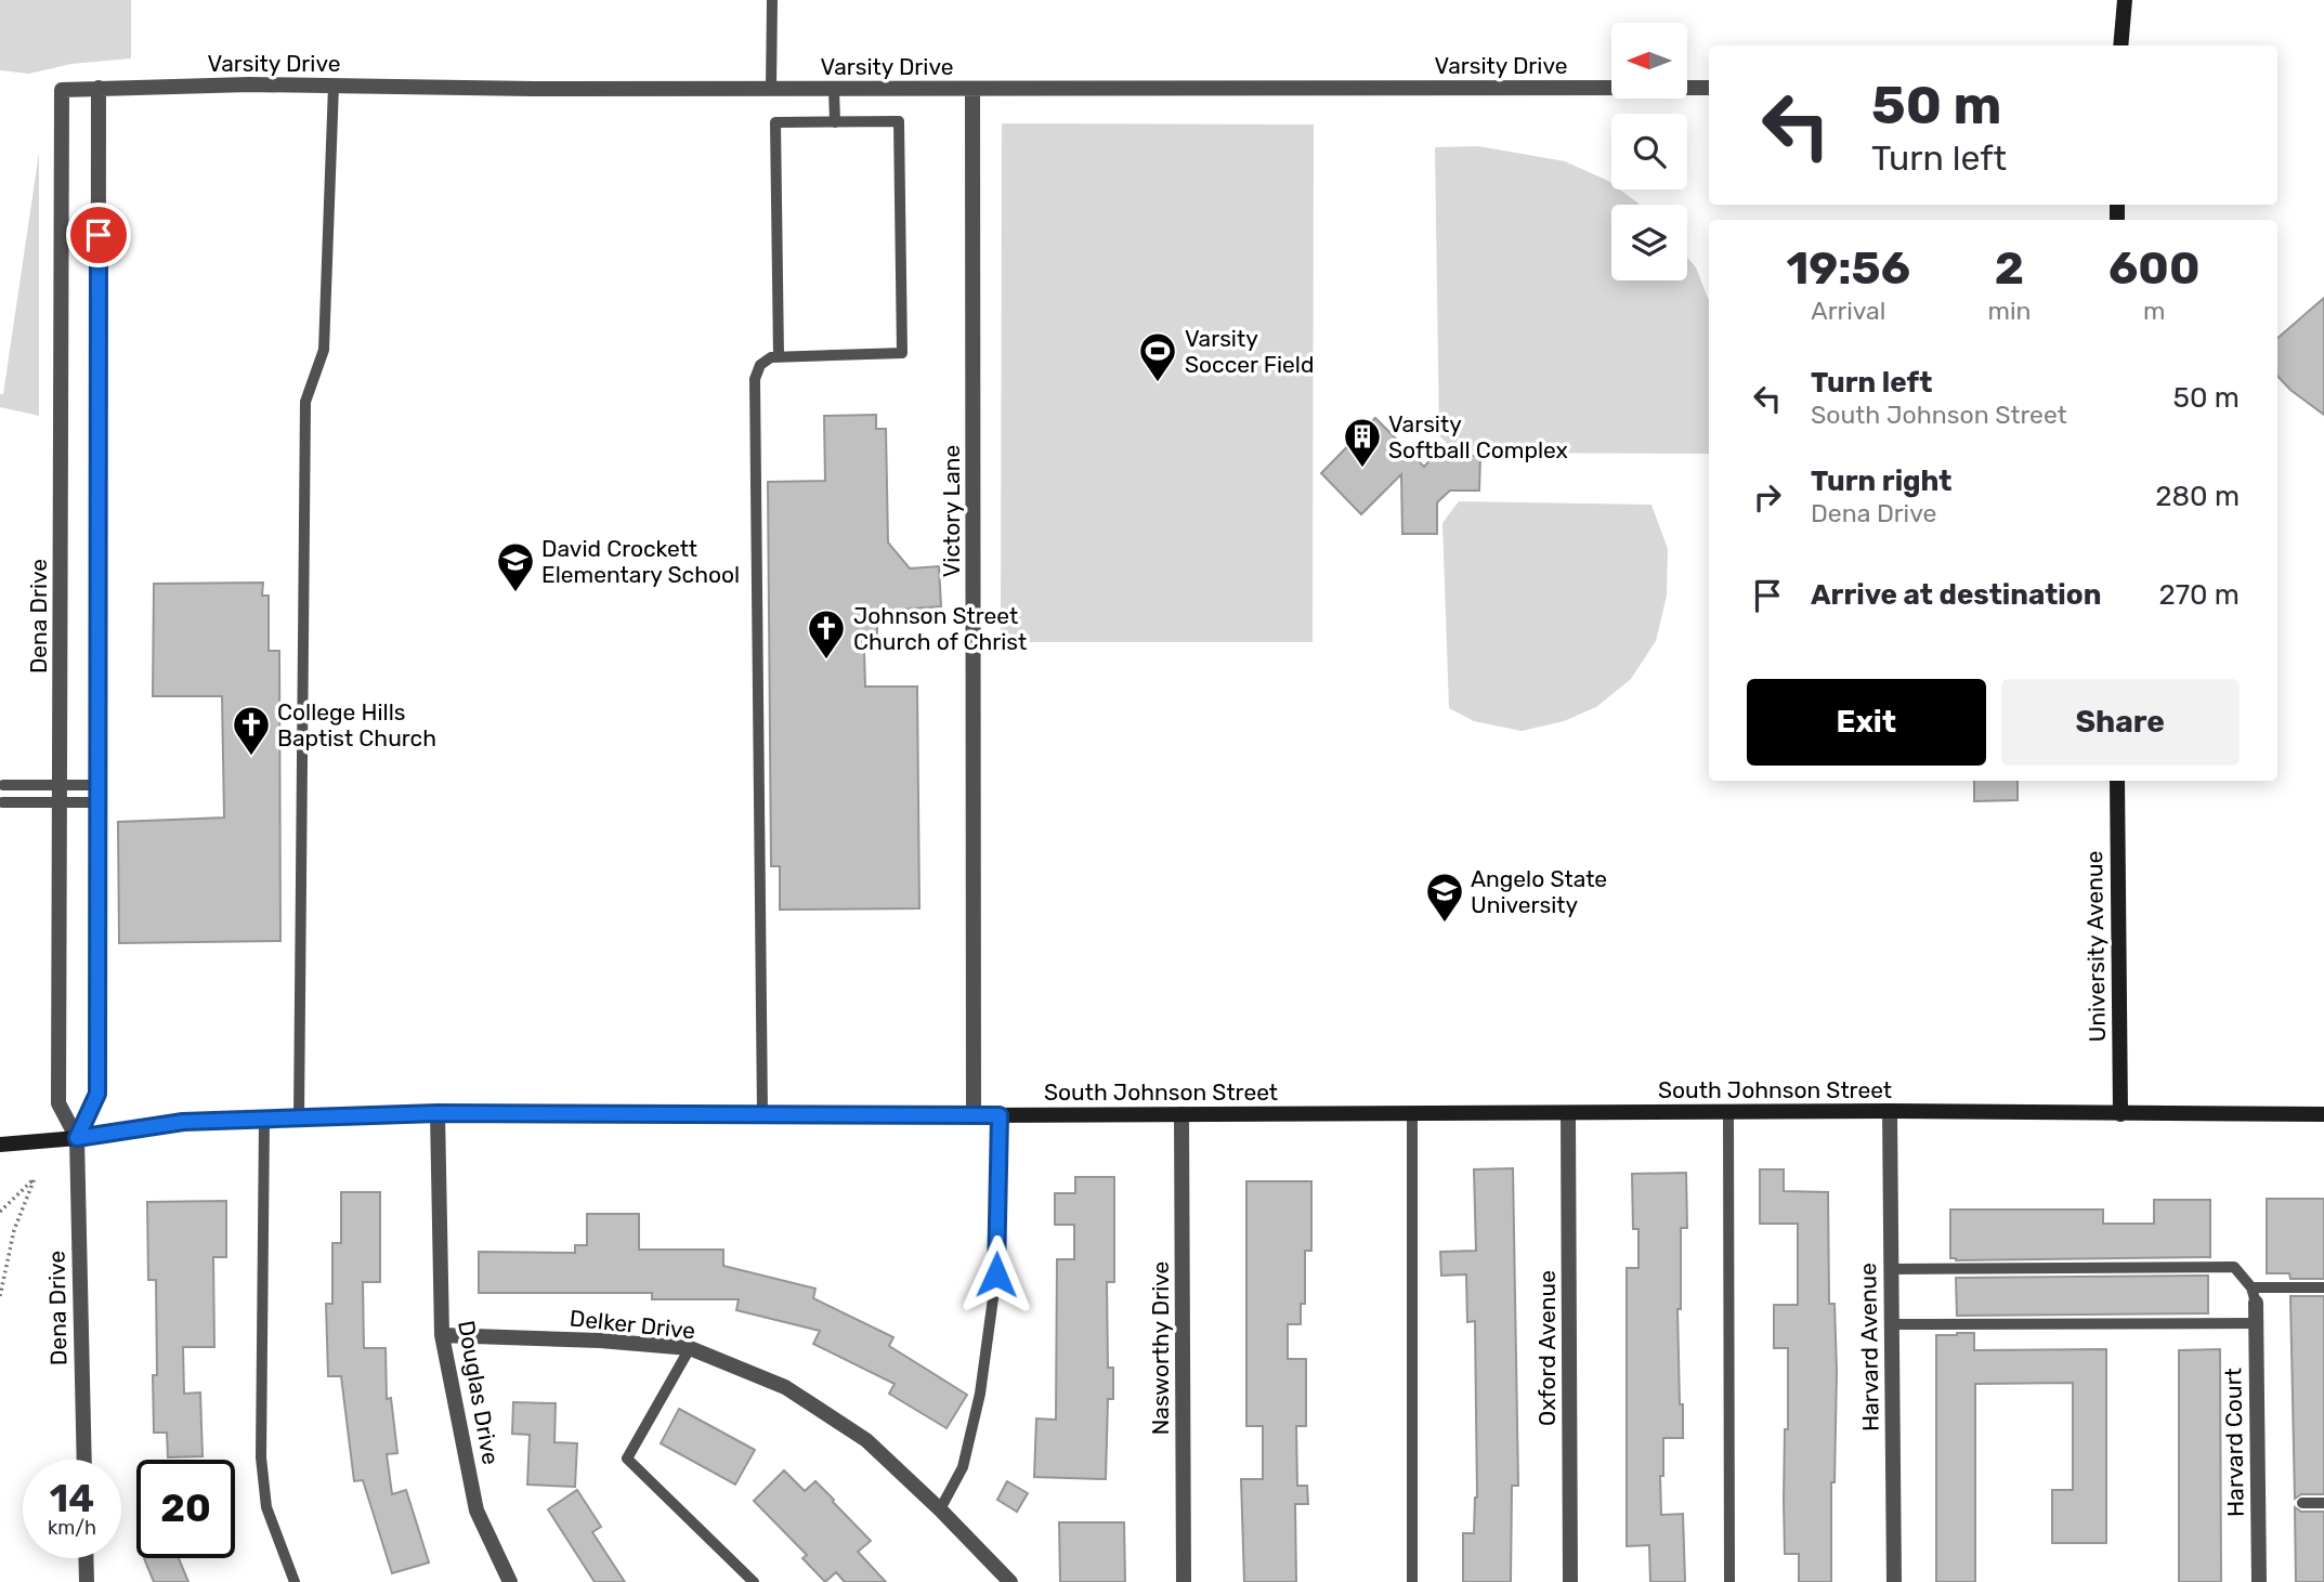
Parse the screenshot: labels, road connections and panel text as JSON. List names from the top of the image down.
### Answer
{
  "streets": {
    "main road": ["University Avenue", "South Johnson Street"],
    "street": [
      "Varsity Drive",
      "Victory Lane",
      "Dena Drive",
      "Delker Drive",
      "Harvard Avenue",
      "Nasworthy Drive",
      "Oxford Avenue",
      "Douglas Drive",
      "Harvard Court"
    ]
  },
  "crossings": [
    ["Varsity Drive", "Victory Lane"],
    ["Varsity Drive", "Dena Drive"],
    ["Victory Lane", "South Johnson Street"],
    ["Dena Drive", "South Johnson Street"],
    ["University Avenue", "South Johnson Street"],
    ["South Johnson Street", "Harvard Avenue"],
    ["South Johnson Street", "Nasworthy Drive"],
    ["South Johnson Street", "Oxford Avenue"],
    ["South Johnson Street", "Douglas Drive"],
    ["Delker Drive", "Douglas Drive"]
  ],
  "places": {
    "sports": ["Varsity Soccer Field"],
    "building": ["Varsity Softball Complex"],
    "school or university": ["David Crockett Elementary School", "Angelo State University"],
    "church": ["Johnson Street Church of Christ", "College Hills Baptist Church"]
  },
  "north": "left",
  "page": {
    "turn": ["50 m", "Turn left"],
    "eta": [
      "19:56",
      "Arrival",
      "2",
      "min",
      "600",
      "m"
    ],
    "list": [
      {
        "name": "Turn left",
        "note": "South Johnson Street",
        "value": "50 m"
      },
      {
        "name": "Turn right",
        "note": "Dena Drive",
        "value": "280 m"
      },
      {
        "name": "Arrive at destination",
        "value": "270 m"
      }
    ],
    "buttons": ["Exit", "Share"],
    "speed": "14 km/h",
    "limit": "20"
  }
}
